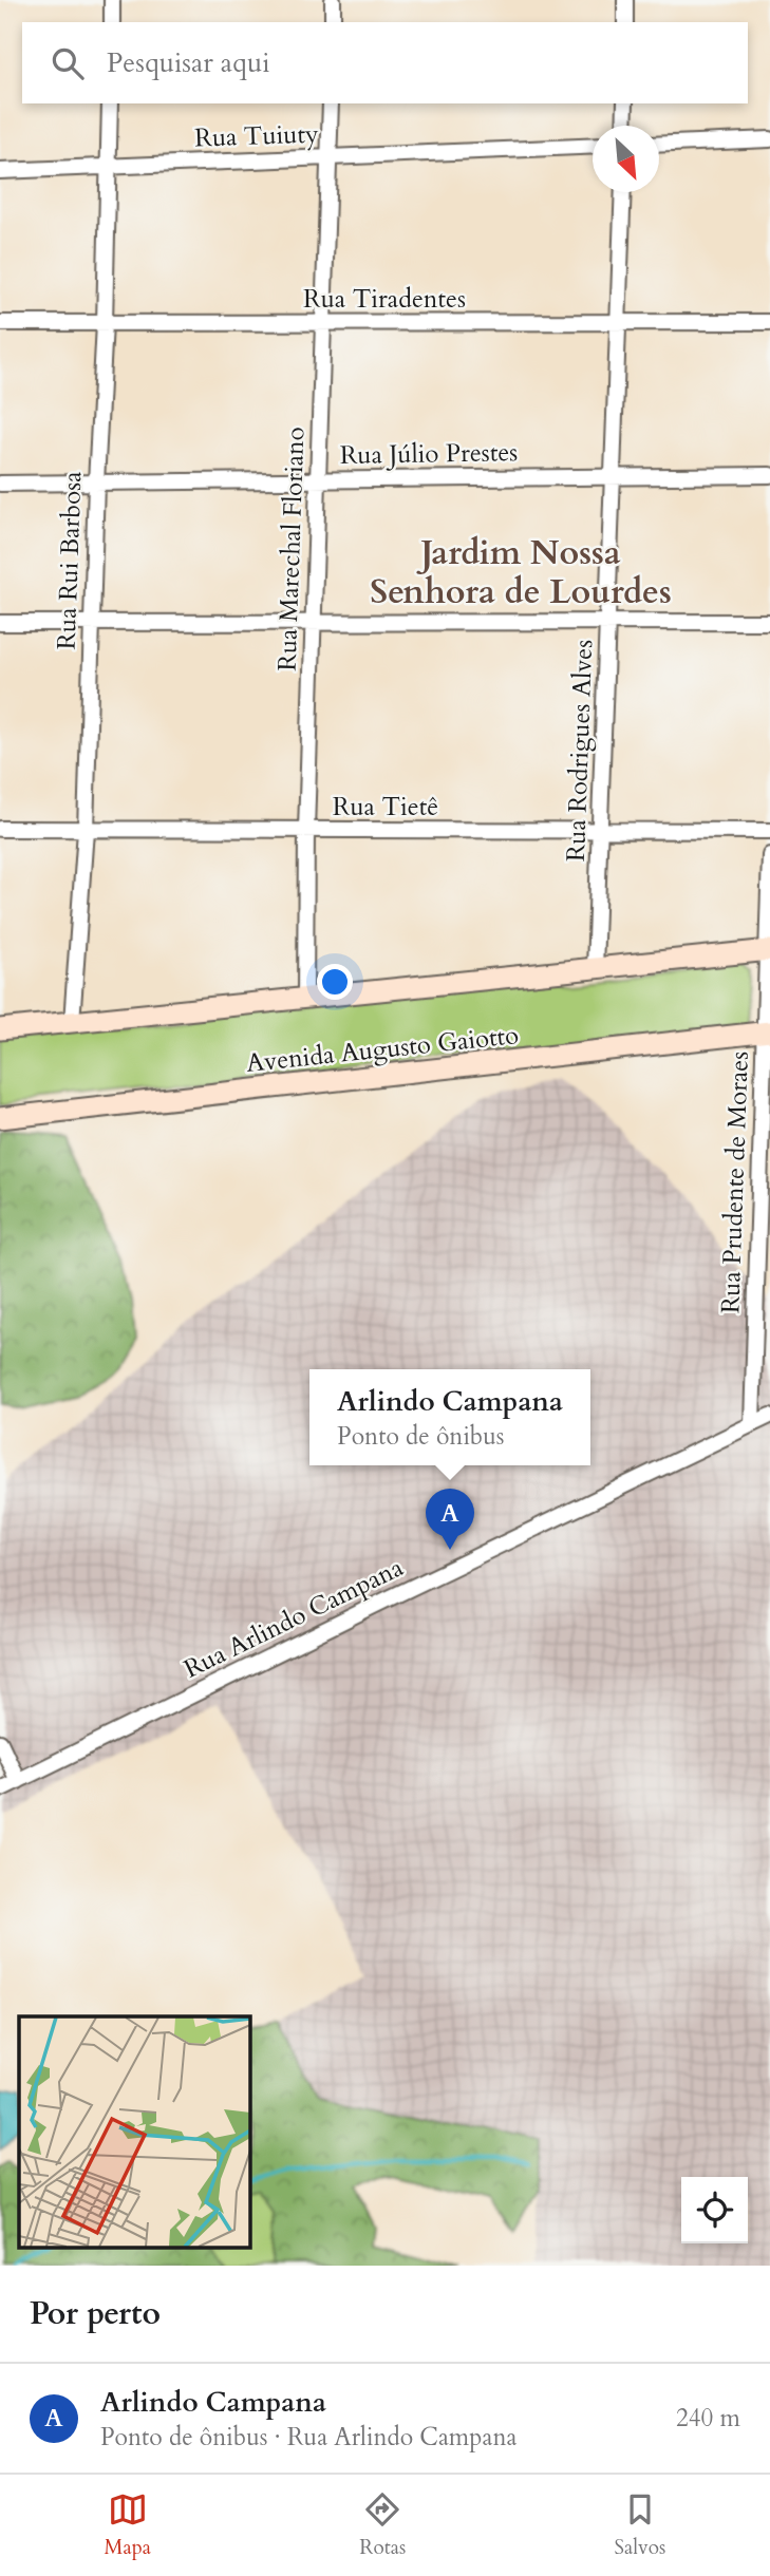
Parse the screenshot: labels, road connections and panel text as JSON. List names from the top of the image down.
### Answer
{
  "streets": {
    "street": [
      "Rua Tuiuty",
      "Rua Tiradentes",
      "Rua Júlio Prestes",
      "Rua Marechal Floriano",
      "Rua Rui Barbosa",
      "Rua Rodrigues Alves",
      "Rua Tietê",
      "Avenida Augusto Gaiotto",
      "Rua Prudente de Moraes",
      "Rua Arlindo Campana"
    ]
  },
  "crossings": [
    ["Rua Tuiuty", "Rua Marechal Floriano"],
    ["Rua Tuiuty", "Rua Rui Barbosa"],
    ["Rua Tiradentes", "Rua Marechal Floriano"],
    ["Rua Tiradentes", "Rua Rui Barbosa"],
    ["Rua Tiradentes", "Rua Rodrigues Alves"],
    ["Rua Júlio Prestes", "Rua Marechal Floriano"],
    ["Rua Júlio Prestes", "Rua Rui Barbosa"],
    ["Rua Júlio Prestes", "Rua Rodrigues Alves"],
    ["Rua Marechal Floriano", "Rua Tietê"],
    ["Rua Rui Barbosa", "Rua Tietê"],
    ["Rua Rodrigues Alves", "Rua Tietê"],
    ["Avenida Augusto Gaiotto", "Rua Prudente de Moraes"],
    ["Rua Prudente de Moraes", "Rua Arlindo Campana"]
  ],
  "districts": ["Jardim Nossa Senhora de Lourdes"],
  "north": "bottom right",
  "page": {
    "search": "Pesquisar aqui",
    "popup": ["Arlindo Campana", "Ponto de ônibus"],
    "pins": "A",
    "heading": "Por perto",
    "list": [
      {
        "mark": "A",
        "name": "Arlindo Campana",
        "note": "Ponto de ônibus · Rua Arlindo Campana",
        "value": "240 m"
      }
    ],
    "nav": ["Mapa", "Rotas", "Salvos"]
  }
}
